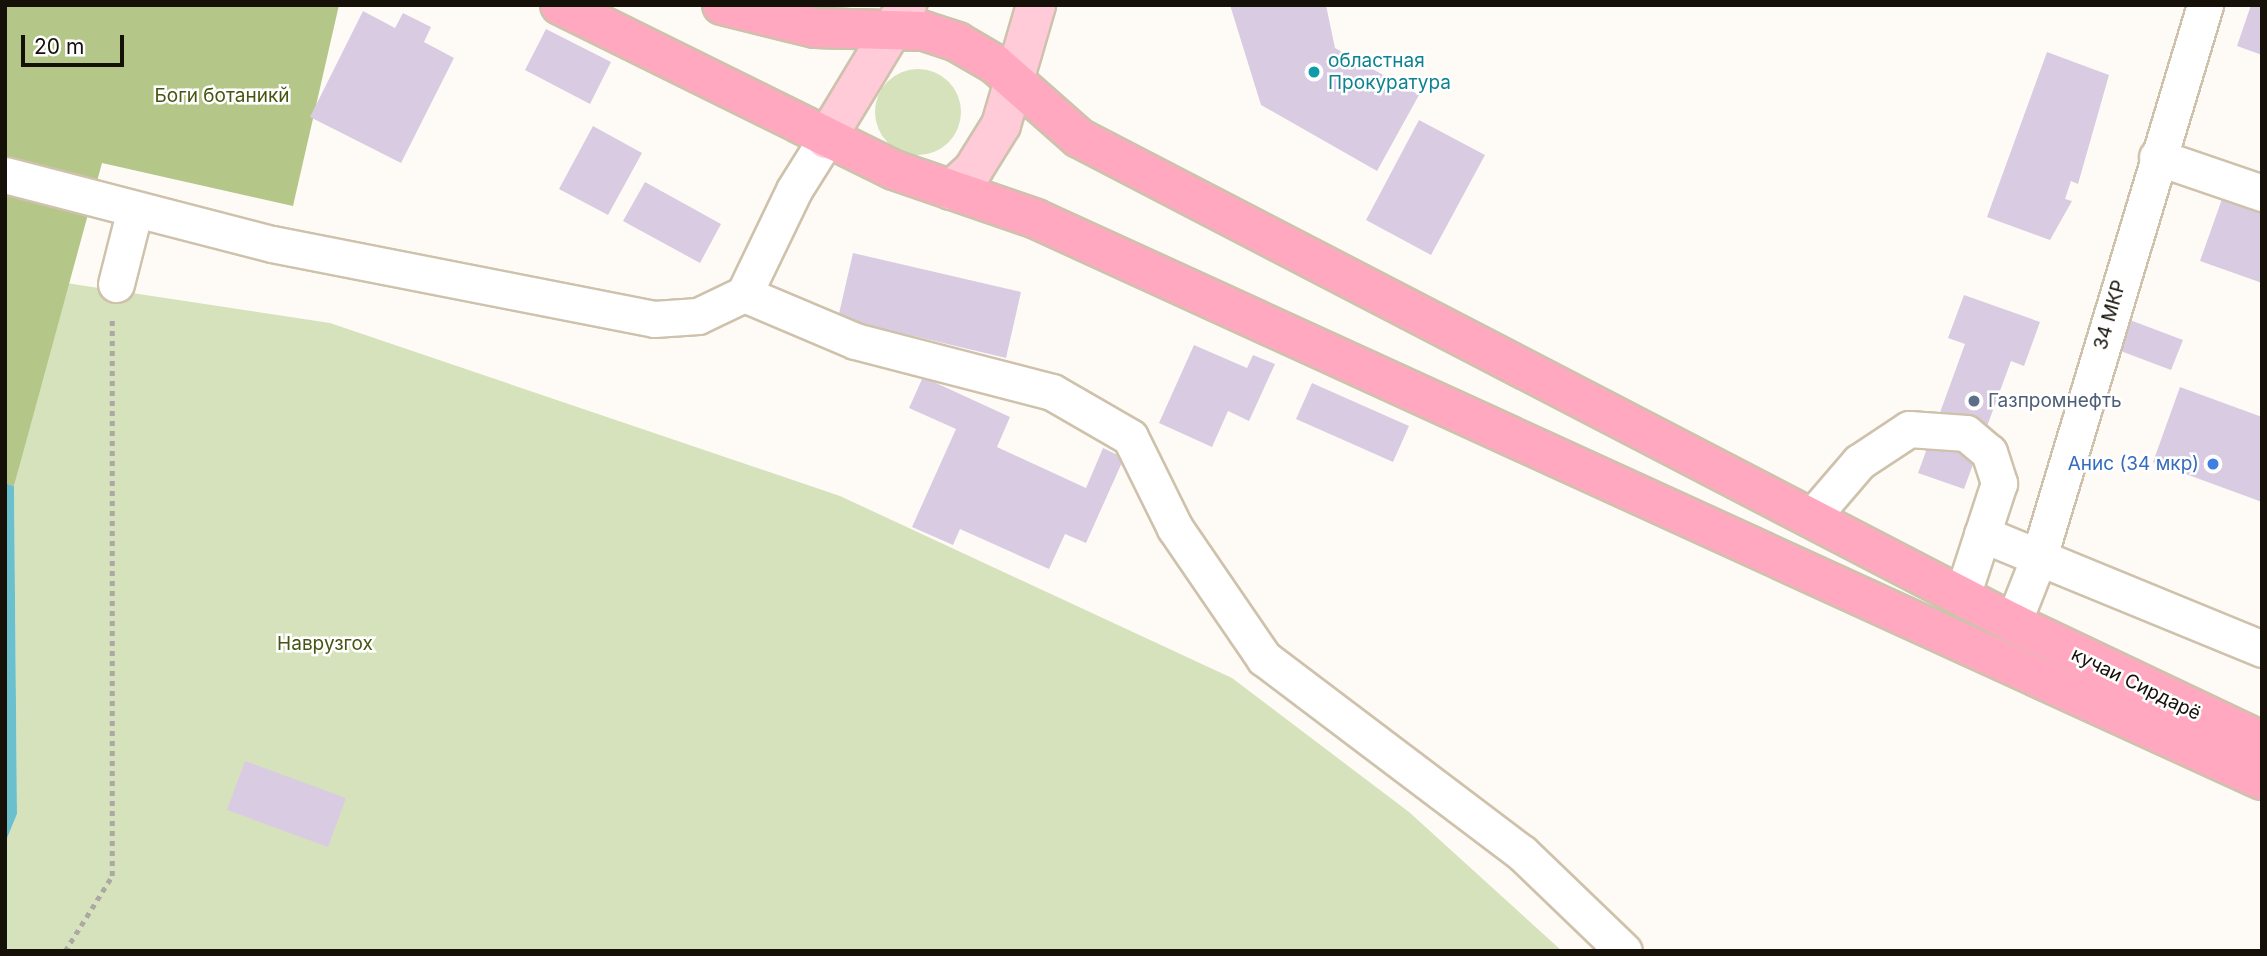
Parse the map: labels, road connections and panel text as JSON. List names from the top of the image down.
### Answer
{
  "streets": {
    "highway": ["кучаи Сирдарё"],
    "street": ["34 МКР"]
  },
  "crossings": [
    ["34 МКР", "кучаи Сирдарё"]
  ],
  "parks": ["Боги ботаникй", "Наврузгох"],
  "places": ["областная Прокуратура", "Газпромнефть", "Анис (34 мкр)"],
  "scale_bar": "20 m"
}
